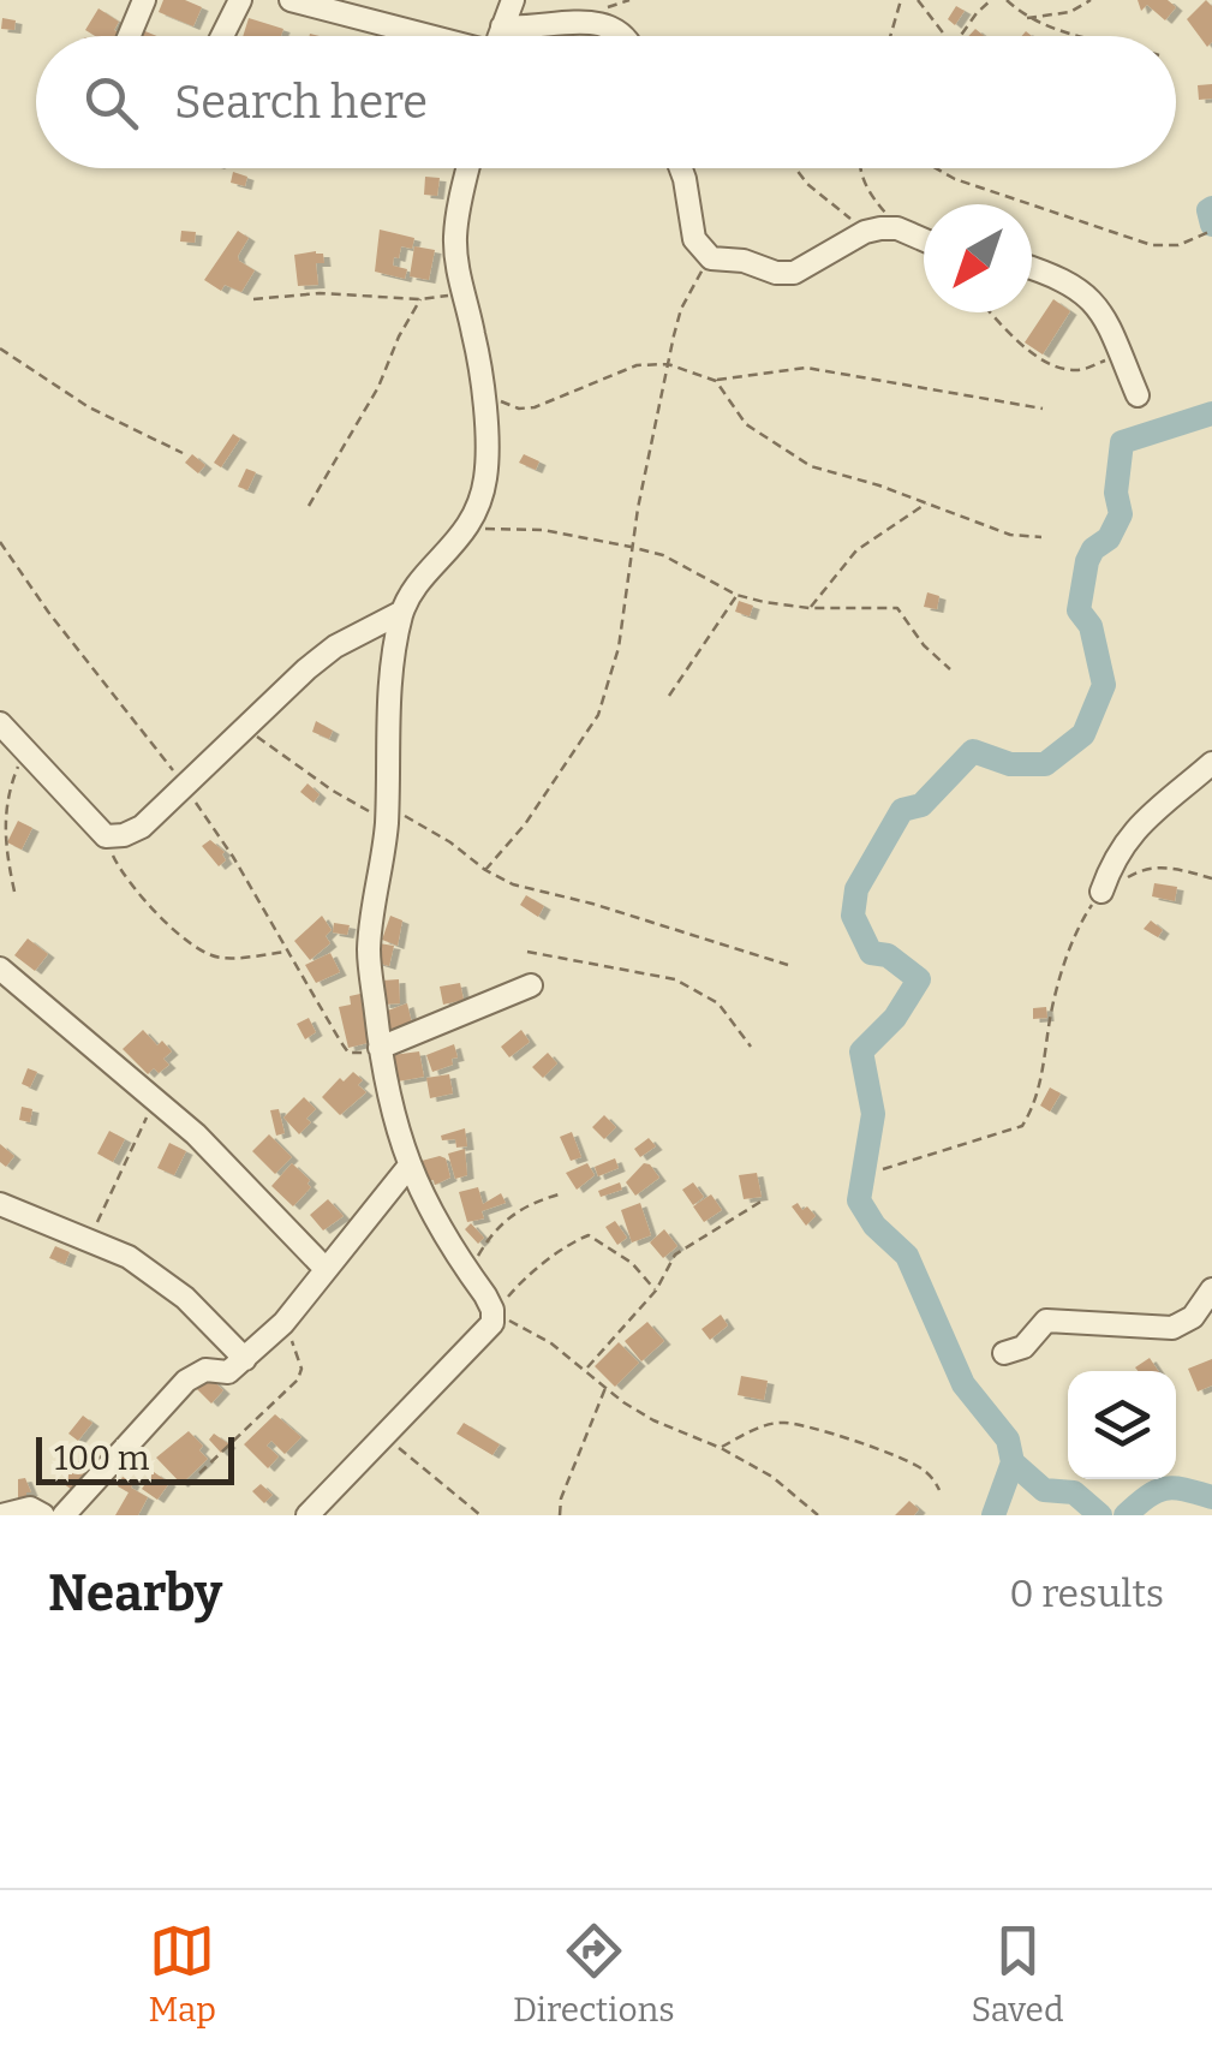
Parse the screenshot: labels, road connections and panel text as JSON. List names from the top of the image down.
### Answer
{
  "scale_bar": "100 m",
  "north": "bottom left",
  "page": {
    "search": "Search here",
    "scale": "100 m",
    "heading": ["Nearby", "0 results"],
    "nav": ["Map", "Directions", "Saved"]
  }
}
